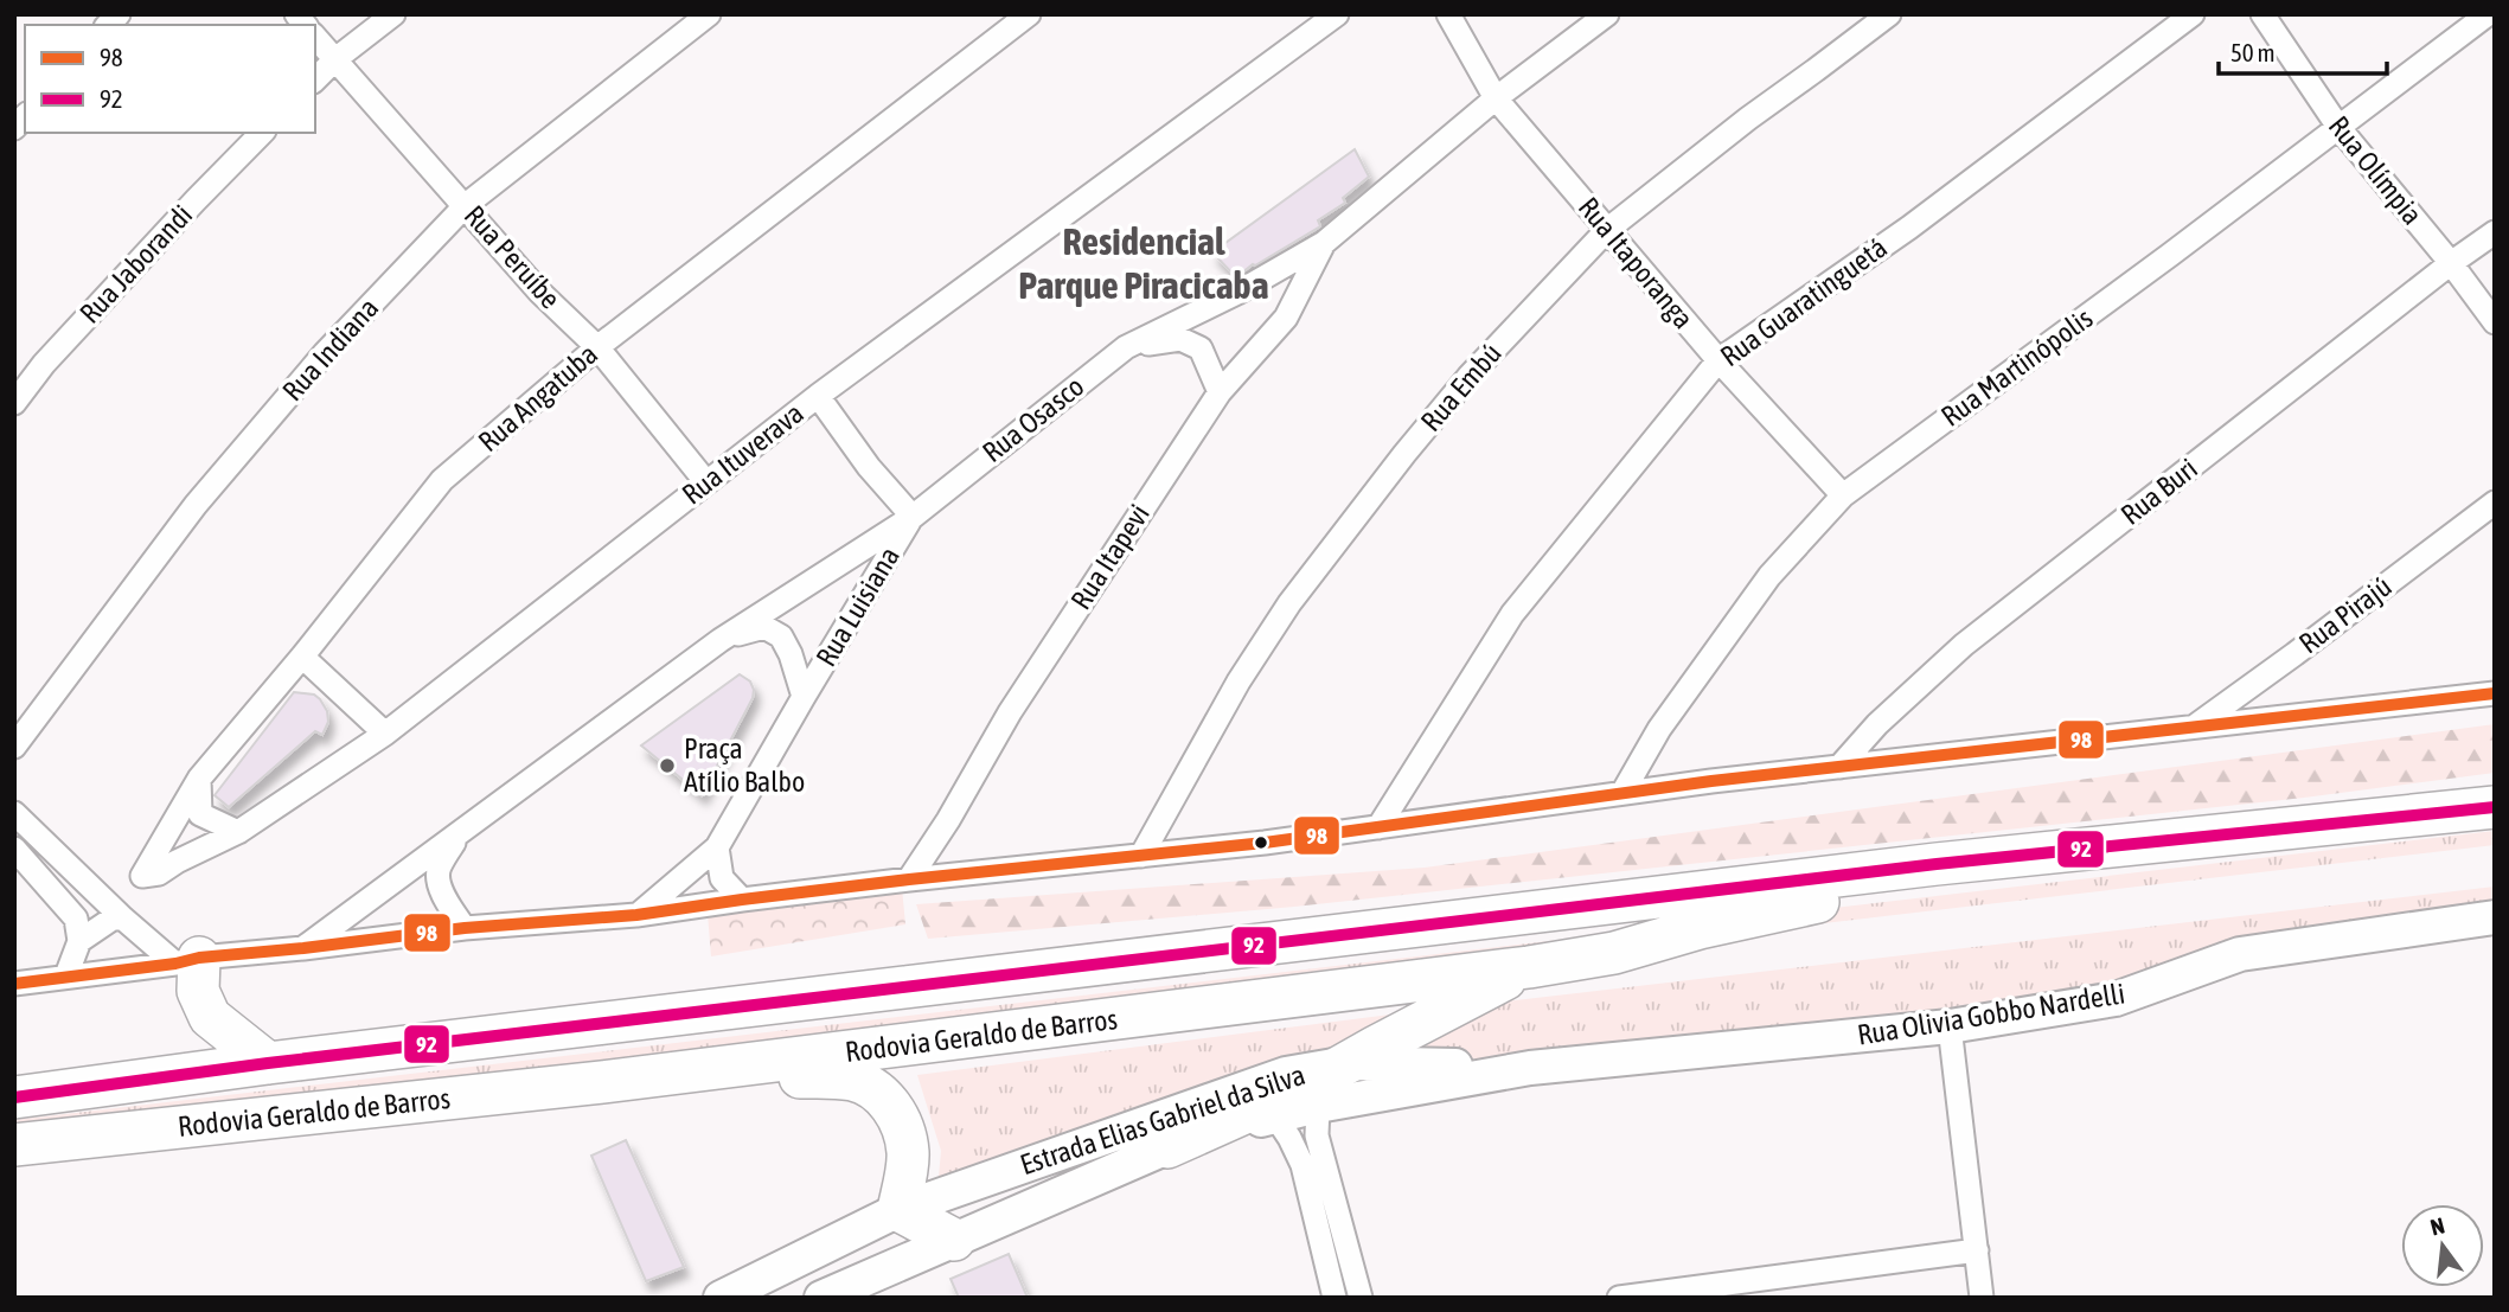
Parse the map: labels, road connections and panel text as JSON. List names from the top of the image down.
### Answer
{
  "streets": {
    "highway": ["Rodovia Geraldo de Barros"],
    "street": [
      "Rua Olímpia",
      "Rua Peruíbe",
      "Rua Itaporanga",
      "Rua Jaborandi",
      "Rua Guaratinguetá",
      "Rua Indiana",
      "Rua Martinópolis",
      "Rua Embú",
      "Rua Angatuba",
      "Rua Osasco",
      "Rua Ituverava",
      "Rua Buri",
      "Rua Itapevi",
      "Rua Luisiana",
      "Rua Pirajú",
      "Rua Olivia Gobbo Nardelli",
      "Estrada Elias Gabriel da Silva"
    ]
  },
  "crossings": [
    ["Rua Olímpia", "Rua Martinópolis"],
    ["Rua Olímpia", "Rua Buri"],
    ["Rua Peruíbe", "Rua Indiana"],
    ["Rua Peruíbe", "Rua Angatuba"],
    ["Rua Peruíbe", "Rua Ituverava"],
    ["Rua Itaporanga", "Rua Guaratinguetá"],
    ["Rua Itaporanga", "Rua Martinópolis"],
    ["Rua Itaporanga", "Rua Embú"],
    ["Rua Itaporanga", "Rua Osasco"],
    ["Rua Angatuba", "Rua Ituverava"],
    ["Rua Osasco", "Rua Itapevi"],
    ["Rua Osasco", "Rua Luisiana"],
    ["Rua Olivia Gobbo Nardelli", "Estrada Elias Gabriel da Silva"]
  ],
  "districts": ["Residencial Parque Piracicaba"],
  "places": ["Praça Atílio Balbo"],
  "lines": ["transit line 98", "transit line 92"],
  "legend": ["98", "92"],
  "scale_bar": "50 m",
  "north": "top"
}
